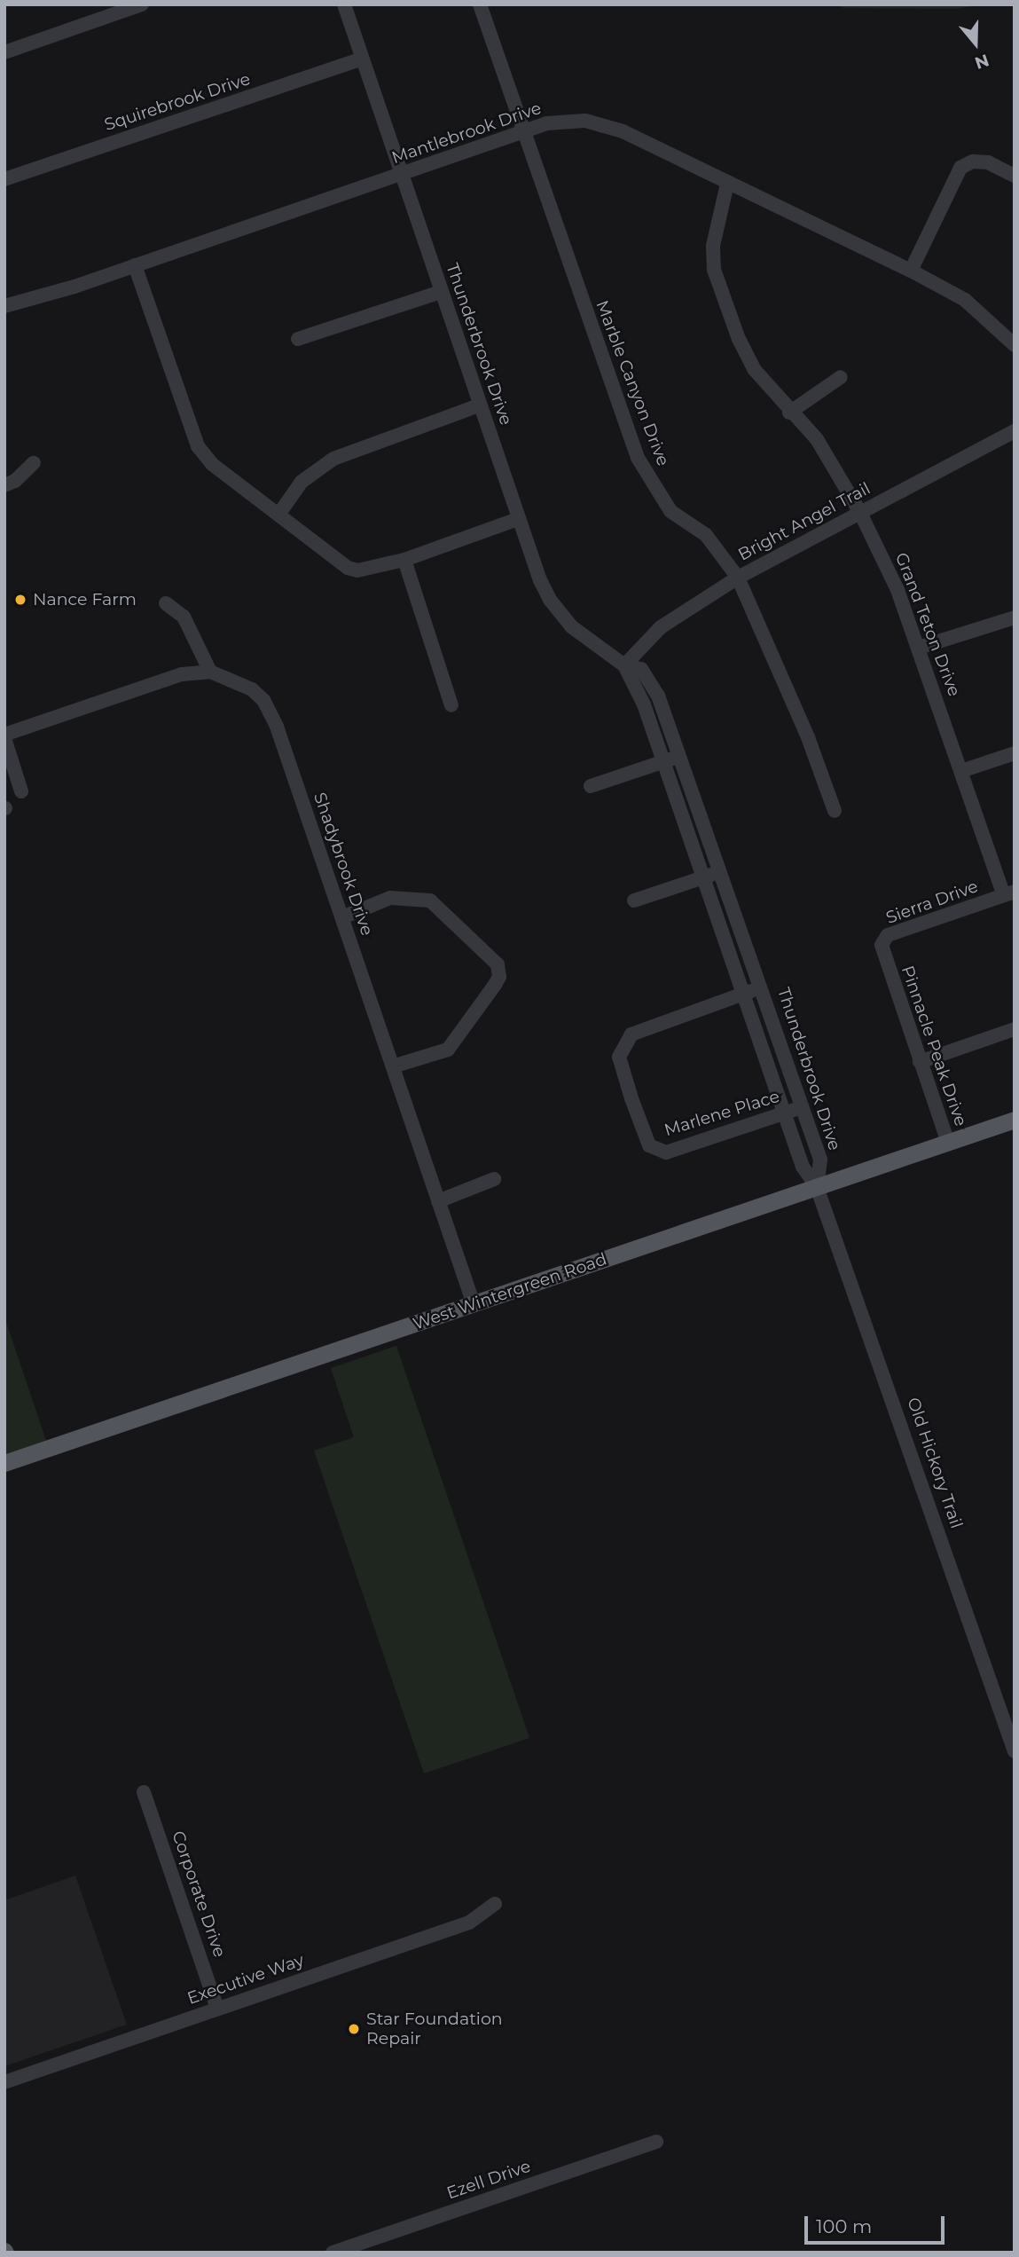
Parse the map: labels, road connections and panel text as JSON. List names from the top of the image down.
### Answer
{
  "streets": {
    "main road": ["West Wintergreen Road"],
    "street": [
      "Squirebrook Drive",
      "Mantlebrook Drive",
      "Thunderbrook Drive",
      "Marble Canyon Drive",
      "Bright Angel Trail",
      "Grand Teton Drive",
      "Shadybrook Drive",
      "Sierra Drive",
      "Pinnacle Peak Drive",
      "Marlene Place",
      "Old Hickory Trail",
      "Corporate Drive",
      "Executive Way",
      "Ezell Drive"
    ]
  },
  "crossings": [
    ["Squirebrook Drive", "Thunderbrook Drive"],
    ["Mantlebrook Drive", "Thunderbrook Drive"],
    ["Mantlebrook Drive", "Marble Canyon Drive"],
    ["Mantlebrook Drive", "Grand Teton Drive"],
    ["Thunderbrook Drive", "Bright Angel Trail"],
    ["Thunderbrook Drive", "Marlene Place"],
    ["Thunderbrook Drive", "West Wintergreen Road"],
    ["Thunderbrook Drive", "Old Hickory Trail"],
    ["Marble Canyon Drive", "Bright Angel Trail"],
    ["Bright Angel Trail", "Grand Teton Drive"],
    ["Grand Teton Drive", "Sierra Drive"],
    ["Shadybrook Drive", "West Wintergreen Road"],
    ["Sierra Drive", "Pinnacle Peak Drive"],
    ["Pinnacle Peak Drive", "West Wintergreen Road"],
    ["West Wintergreen Road", "Old Hickory Trail"],
    ["Corporate Drive", "Executive Way"]
  ],
  "places": ["Nance Farm", "Star Foundation Repair"],
  "scale_bar": "100 m",
  "north": "bottom"
}
